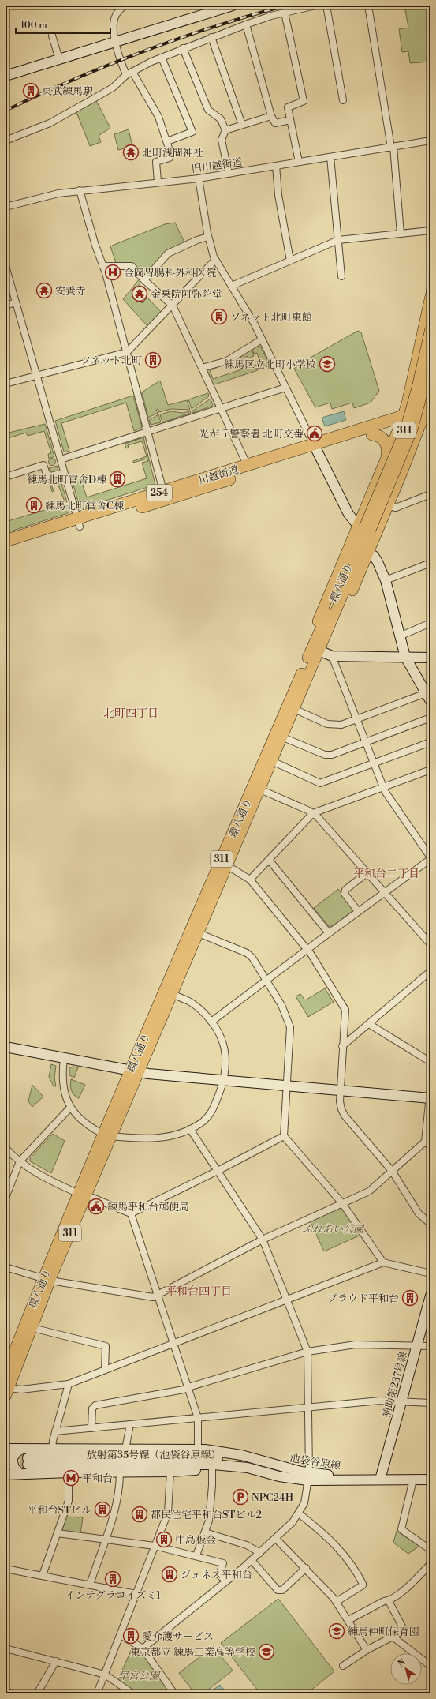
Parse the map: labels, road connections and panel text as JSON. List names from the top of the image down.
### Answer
{
  "streets": {
    "highway": ["川越街道", "254"],
    "main road": ["311", "環八通り"],
    "street": [
      "旧川越街道",
      "補助第237号線",
      "放射第35号線（池袋谷原線）",
      "池袋谷原線"
    ]
  },
  "crossings": [
    ["補助第237号線", "池袋谷原線"],
    ["放射第35号線（池袋谷原線）", "池袋谷原線"]
  ],
  "districts": ["北町四丁目", "平和台二丁目", "平和台四丁目"],
  "parks": ["ふれあい公園", "早宮公園"],
  "places": {
    "building": [
      "東武練馬駅",
      "ソネット北町東館",
      "ソネット北町",
      "練馬北町官舎D棟",
      "練馬北町官舎C棟",
      "プラウド平和台",
      "平和台STビル",
      "都民住宅平和台STビル2",
      "中島板金",
      "ジュネス平和台",
      "インテグラコイズミ1",
      "愛介護サービス"
    ],
    "temple": ["北町浅間神社", "安養寺", "金乗院阿弥陀堂"],
    "hospital": ["金岡胃腸科外科医院"],
    "school or university": ["練馬区立北町小学校", "練馬仲町保育園", "東京都立 練馬工業高等学校"],
    "public building": ["光が丘警察署 北町交番", "練馬平和台郵便局"],
    "metro station": ["平和台"],
    "parking": ["NPC24H"]
  },
  "scale_bar": "100 m",
  "north": "top left"
}
